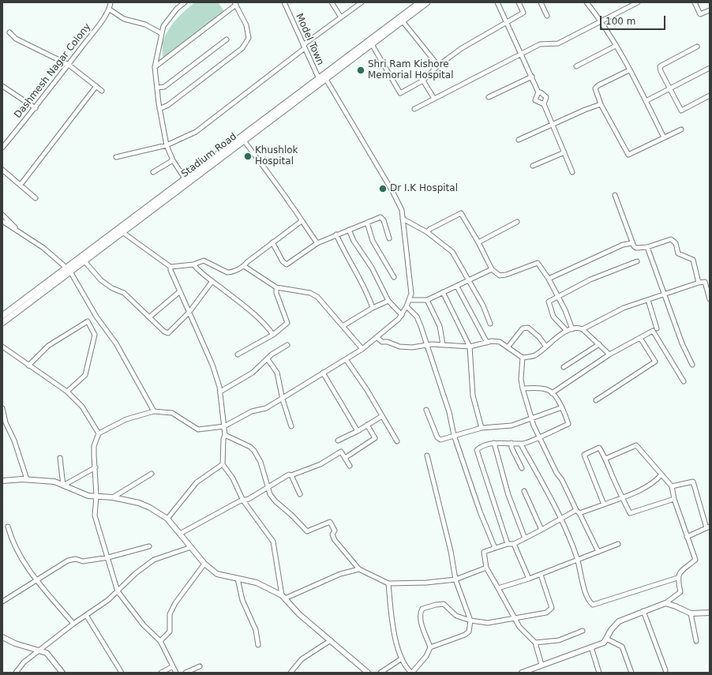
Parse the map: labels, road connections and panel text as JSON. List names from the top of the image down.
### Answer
{
  "streets": {
    "main road": ["Stadium Road"],
    "street": ["Model Town", "Dashmesh Nagar Colony"]
  },
  "crossings": [
    ["Model Town", "Stadium Road"]
  ],
  "places": ["Shri Ram Kishore Memorial Hospital", "Khushlok Hospital", "Dr I.K Hospital"],
  "scale_bar": "100 m"
}
